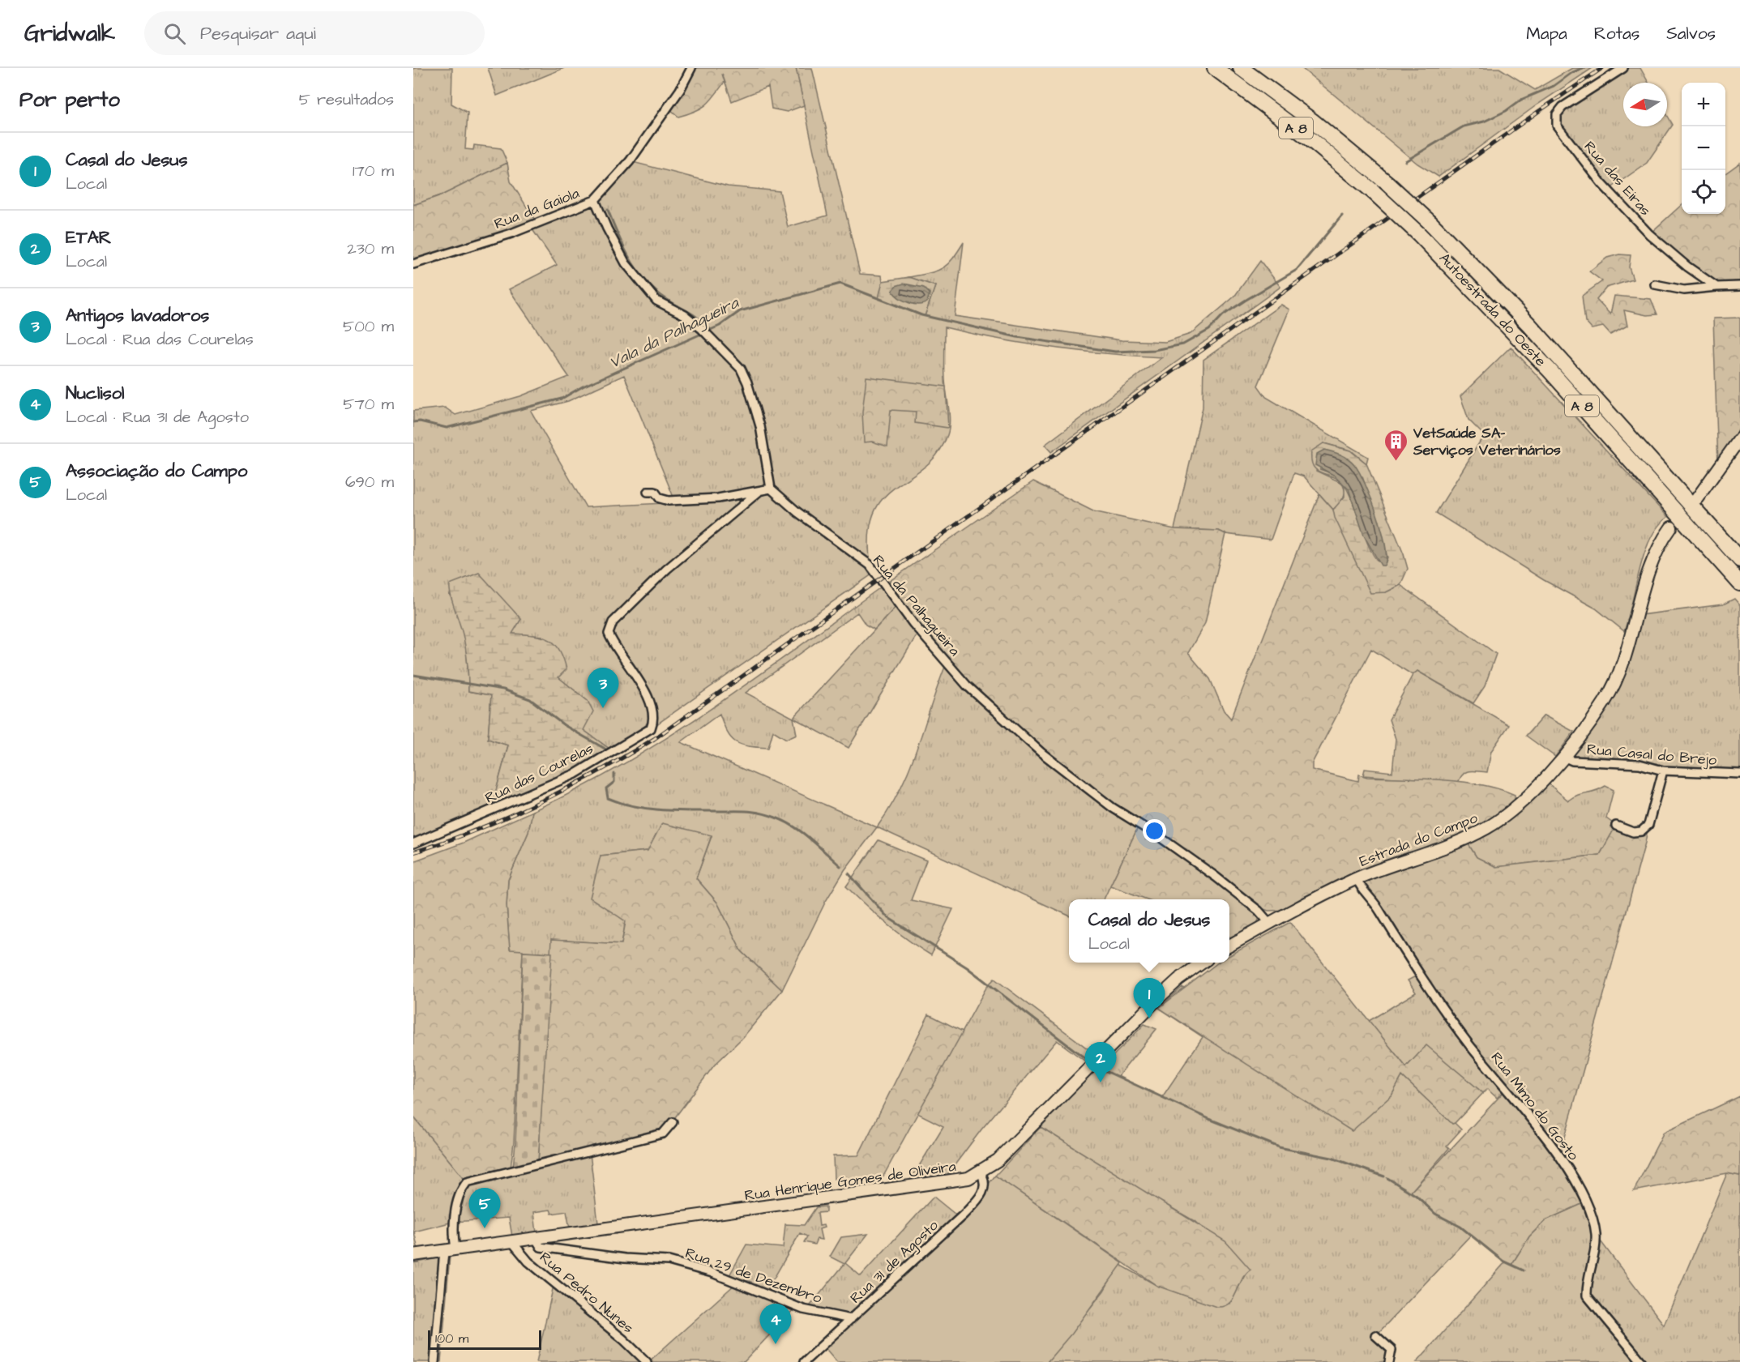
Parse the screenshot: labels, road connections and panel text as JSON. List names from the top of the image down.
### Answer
{
  "streets": {
    "highway": ["A 8", "Autoestrada do Oeste"],
    "street": [
      "Rua das Eiras",
      "Rua da Gaiola",
      "Rua da Palhagueira",
      "Rua Casal do Brejo",
      "Rua das Courelas",
      "Estrada do Campo",
      "Rua Mimo do Gosto",
      "Rua Henrique Gomes de Oliveira",
      "Rua 31 de Agosto",
      "Rua 29 de Dezembro",
      "Rua Pedro Nunes"
    ]
  },
  "crossings": [
    ["Rua da Palhagueira", "Estrada do Campo"],
    ["Rua Casal do Brejo", "Estrada do Campo"],
    ["Estrada do Campo", "Rua Mimo do Gosto"],
    ["Rua Henrique Gomes de Oliveira", "Rua 31 de Agosto"],
    ["Rua Henrique Gomes de Oliveira", "Rua 29 de Dezembro"],
    ["Rua Henrique Gomes de Oliveira", "Rua Pedro Nunes"],
    ["Rua 31 de Agosto", "Rua 29 de Dezembro"]
  ],
  "water": ["Vala da Palhagueira"],
  "places": {
    "building": ["VetSaúde SA- Serviços Veterinários"]
  },
  "scale_bar": "100 m",
  "north": "left",
  "page": {
    "header": "Gridwalk",
    "search": "Pesquisar aqui",
    "nav": ["Mapa", "Rotas", "Salvos"],
    "heading": ["Por perto", "5 resultados"],
    "map_buttons": ["+", "−"],
    "list": [
      {
        "mark": "1",
        "name": "Casal do Jesus",
        "note": "Local",
        "value": "170 m"
      },
      {
        "mark": "2",
        "name": "ETAR",
        "note": "Local",
        "value": "230 m"
      },
      {
        "mark": "3",
        "name": "Antigos lavadoros",
        "note": "Local · Rua das Courelas",
        "value": "500 m"
      },
      {
        "mark": "4",
        "name": "Nuclisol",
        "note": "Local · Rua 31 de Agosto",
        "value": "570 m"
      },
      {
        "mark": "5",
        "name": "Associação do Campo",
        "note": "Local",
        "value": "690 m"
      }
    ],
    "pins": [
      "3",
      "1",
      "2",
      "5",
      "4"
    ],
    "popup": ["Casal do Jesus", "Local"],
    "scale": "100 m"
  }
}
